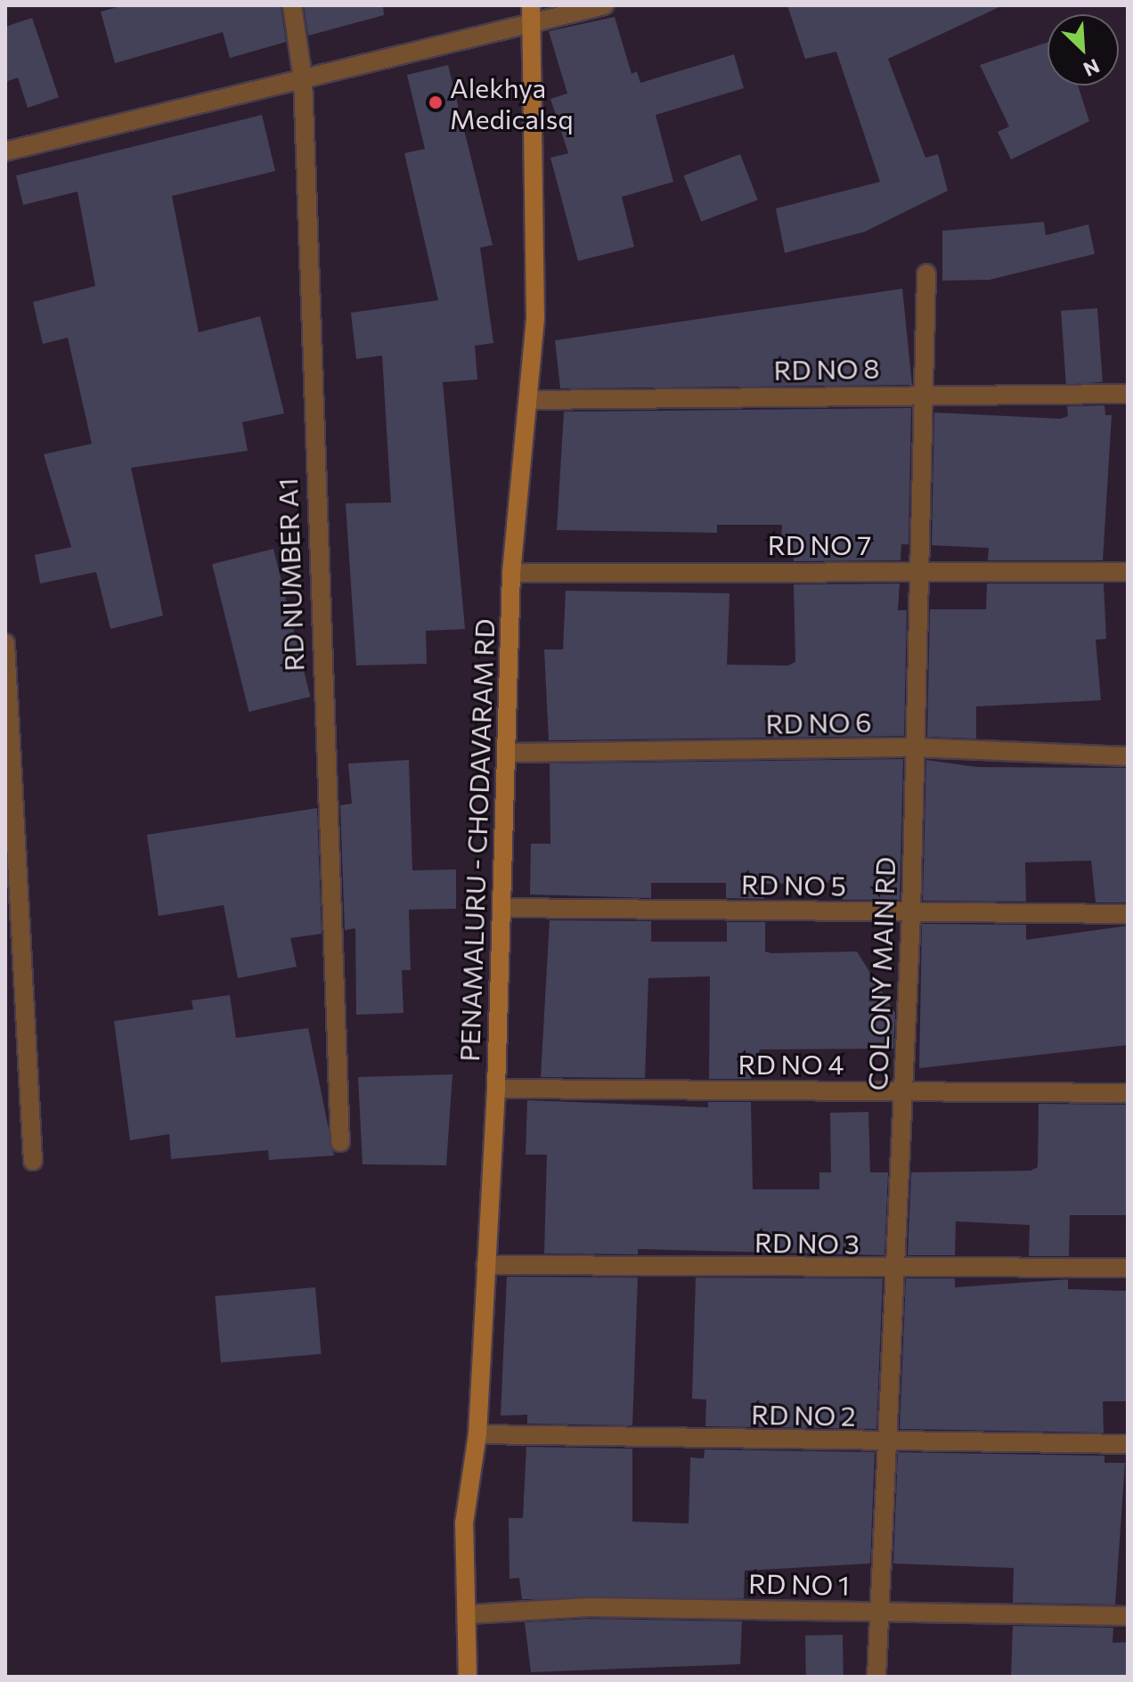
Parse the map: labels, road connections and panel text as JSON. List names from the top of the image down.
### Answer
{
  "streets": {
    "main road": ["PENAMALURU - CHODAVARAM RD"],
    "street": [
      "RD NO 8",
      "RD NO 7",
      "RD NUMBER A1",
      "RD NO 6",
      "RD NO 5",
      "COLONY MAIN RD",
      "RD NO 4",
      "RD NO 3",
      "RD NO 2",
      "RD NO 1"
    ]
  },
  "crossings": [
    ["RD NO 8", "PENAMALURU - CHODAVARAM RD"],
    ["RD NO 8", "COLONY MAIN RD"],
    ["RD NO 7", "PENAMALURU - CHODAVARAM RD"],
    ["RD NO 7", "COLONY MAIN RD"],
    ["RD NO 6", "PENAMALURU - CHODAVARAM RD"],
    ["RD NO 6", "COLONY MAIN RD"],
    ["PENAMALURU - CHODAVARAM RD", "RD NO 5"],
    ["PENAMALURU - CHODAVARAM RD", "RD NO 4"],
    ["PENAMALURU - CHODAVARAM RD", "RD NO 3"],
    ["PENAMALURU - CHODAVARAM RD", "RD NO 2"],
    ["PENAMALURU - CHODAVARAM RD", "RD NO 1"],
    ["RD NO 5", "COLONY MAIN RD"],
    ["COLONY MAIN RD", "RD NO 4"],
    ["COLONY MAIN RD", "RD NO 3"],
    ["COLONY MAIN RD", "RD NO 2"],
    ["COLONY MAIN RD", "RD NO 1"]
  ],
  "places": ["Alekhya Medicalsq"],
  "north": "bottom right"
}
